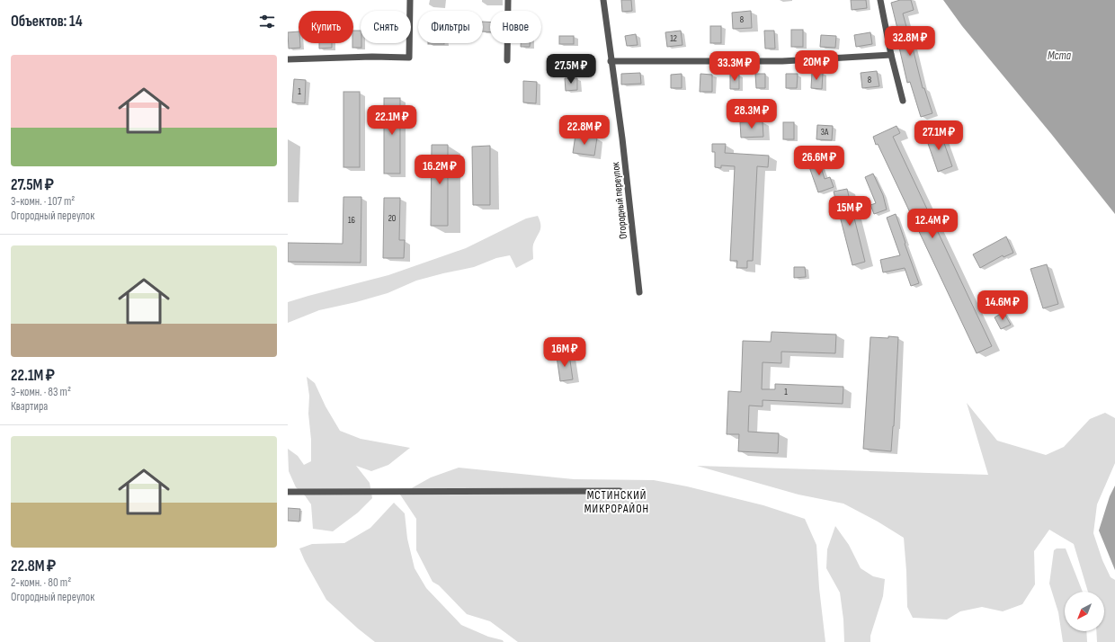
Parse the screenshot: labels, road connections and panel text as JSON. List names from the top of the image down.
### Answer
{
  "streets": {
    "street": ["Огородный переулок"]
  },
  "districts": ["МСТИНСКИЙ МИКРОРАЙОН"],
  "water": ["Мста"],
  "house_numbers": [
    "8",
    "12",
    "8",
    "1",
    "3А",
    "20",
    "16",
    "1"
  ],
  "north": "bottom left",
  "page": {
    "heading": "Объектов: 14",
    "chip": [
      "Купить",
      "Снять",
      "Фильтры",
      "Новое"
    ],
    "price": [
      "32.8M ₽",
      "20M ₽",
      "33.3M ₽",
      "27.5M ₽",
      "28.3M ₽",
      "22.1M ₽",
      "22.8M ₽",
      "27.1M ₽",
      "26.6M ₽",
      "16.2M ₽",
      "15M ₽",
      "12.4M ₽",
      "14.6M ₽",
      "16M ₽"
    ],
    "list": [
      {
        "name": "27.5M ₽",
        "note": "3-комн. · 107 m² · Огородный переулок"
      },
      {
        "name": "22.1M ₽",
        "note": "3-комн. · 83 m² · Квартира"
      },
      {
        "name": "22.8M ₽",
        "note": "2-комн. · 80 m² · Огородный переулок"
      }
    ]
  }
}
